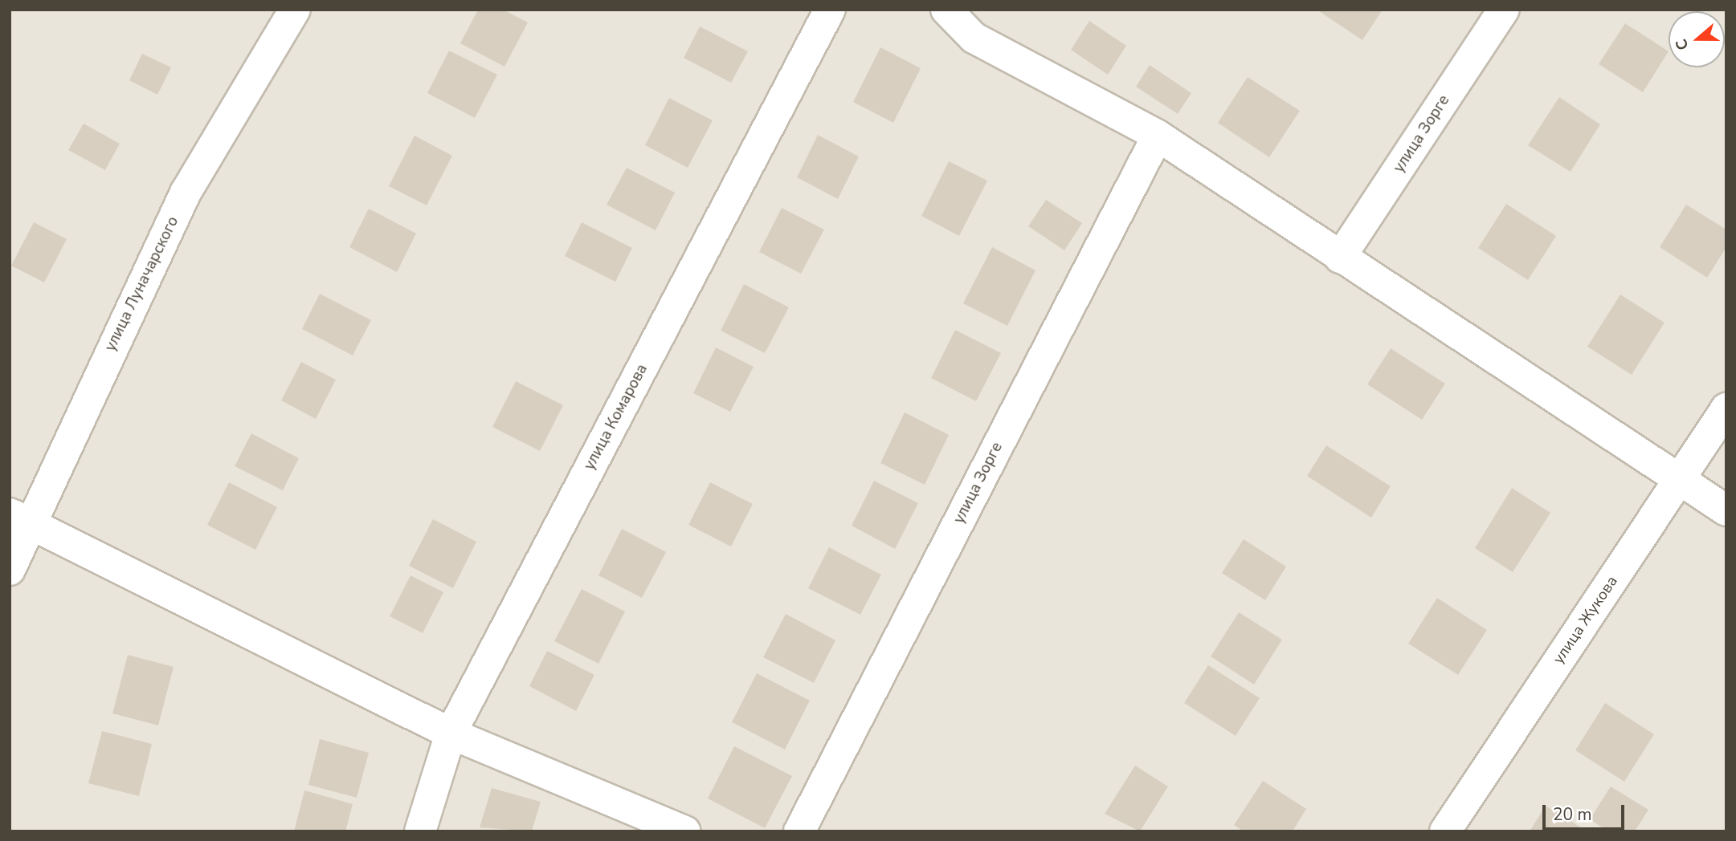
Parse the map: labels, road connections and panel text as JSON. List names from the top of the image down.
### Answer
{
  "streets": {
    "street": [
      "улица Зорге",
      "улица Луначарского",
      "улица Комарова",
      "улица Жукова"
    ]
  },
  "scale_bar": "20 m",
  "north": "left"
}
